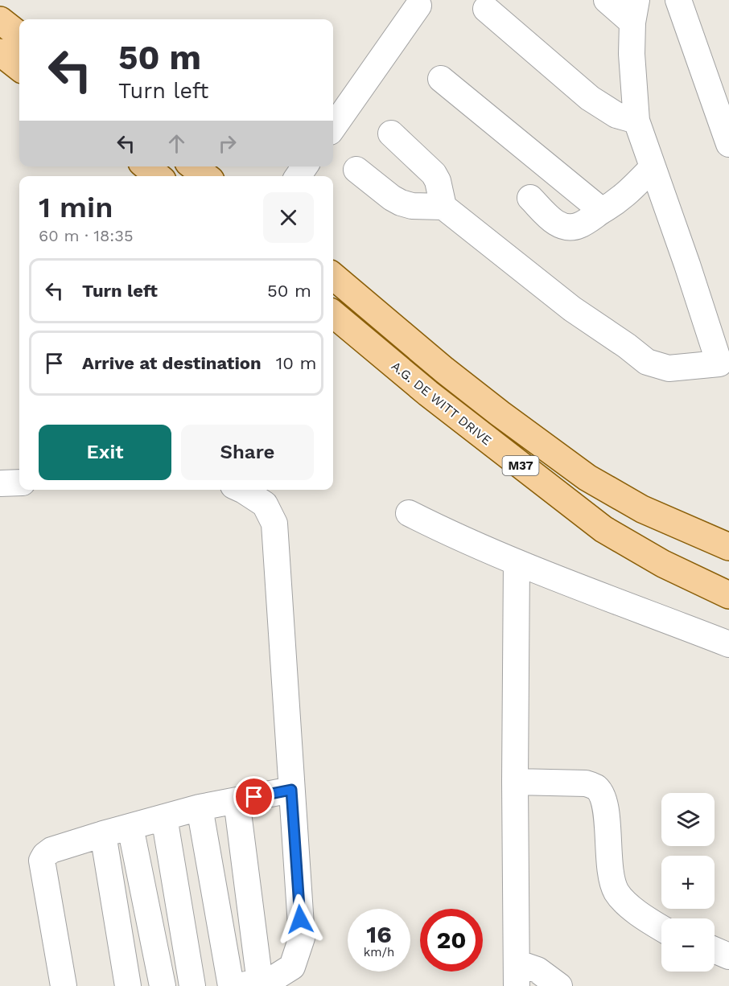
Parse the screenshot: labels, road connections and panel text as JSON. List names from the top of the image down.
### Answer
{
  "streets": {
    "main road": ["A.G. DE WITT DRIVE", "M37"]
  },
  "page": {
    "turn": ["50 m", "Turn left"],
    "heading": ["1 min", "60 m · 18:35"],
    "list": [
      {
        "name": "Turn left",
        "value": "50 m"
      },
      {
        "name": "Arrive at destination",
        "value": "10 m"
      }
    ],
    "buttons": ["Exit", "Share"],
    "map_buttons": ["+", "−"],
    "speed": "16 km/h",
    "limit": "20"
  }
}
